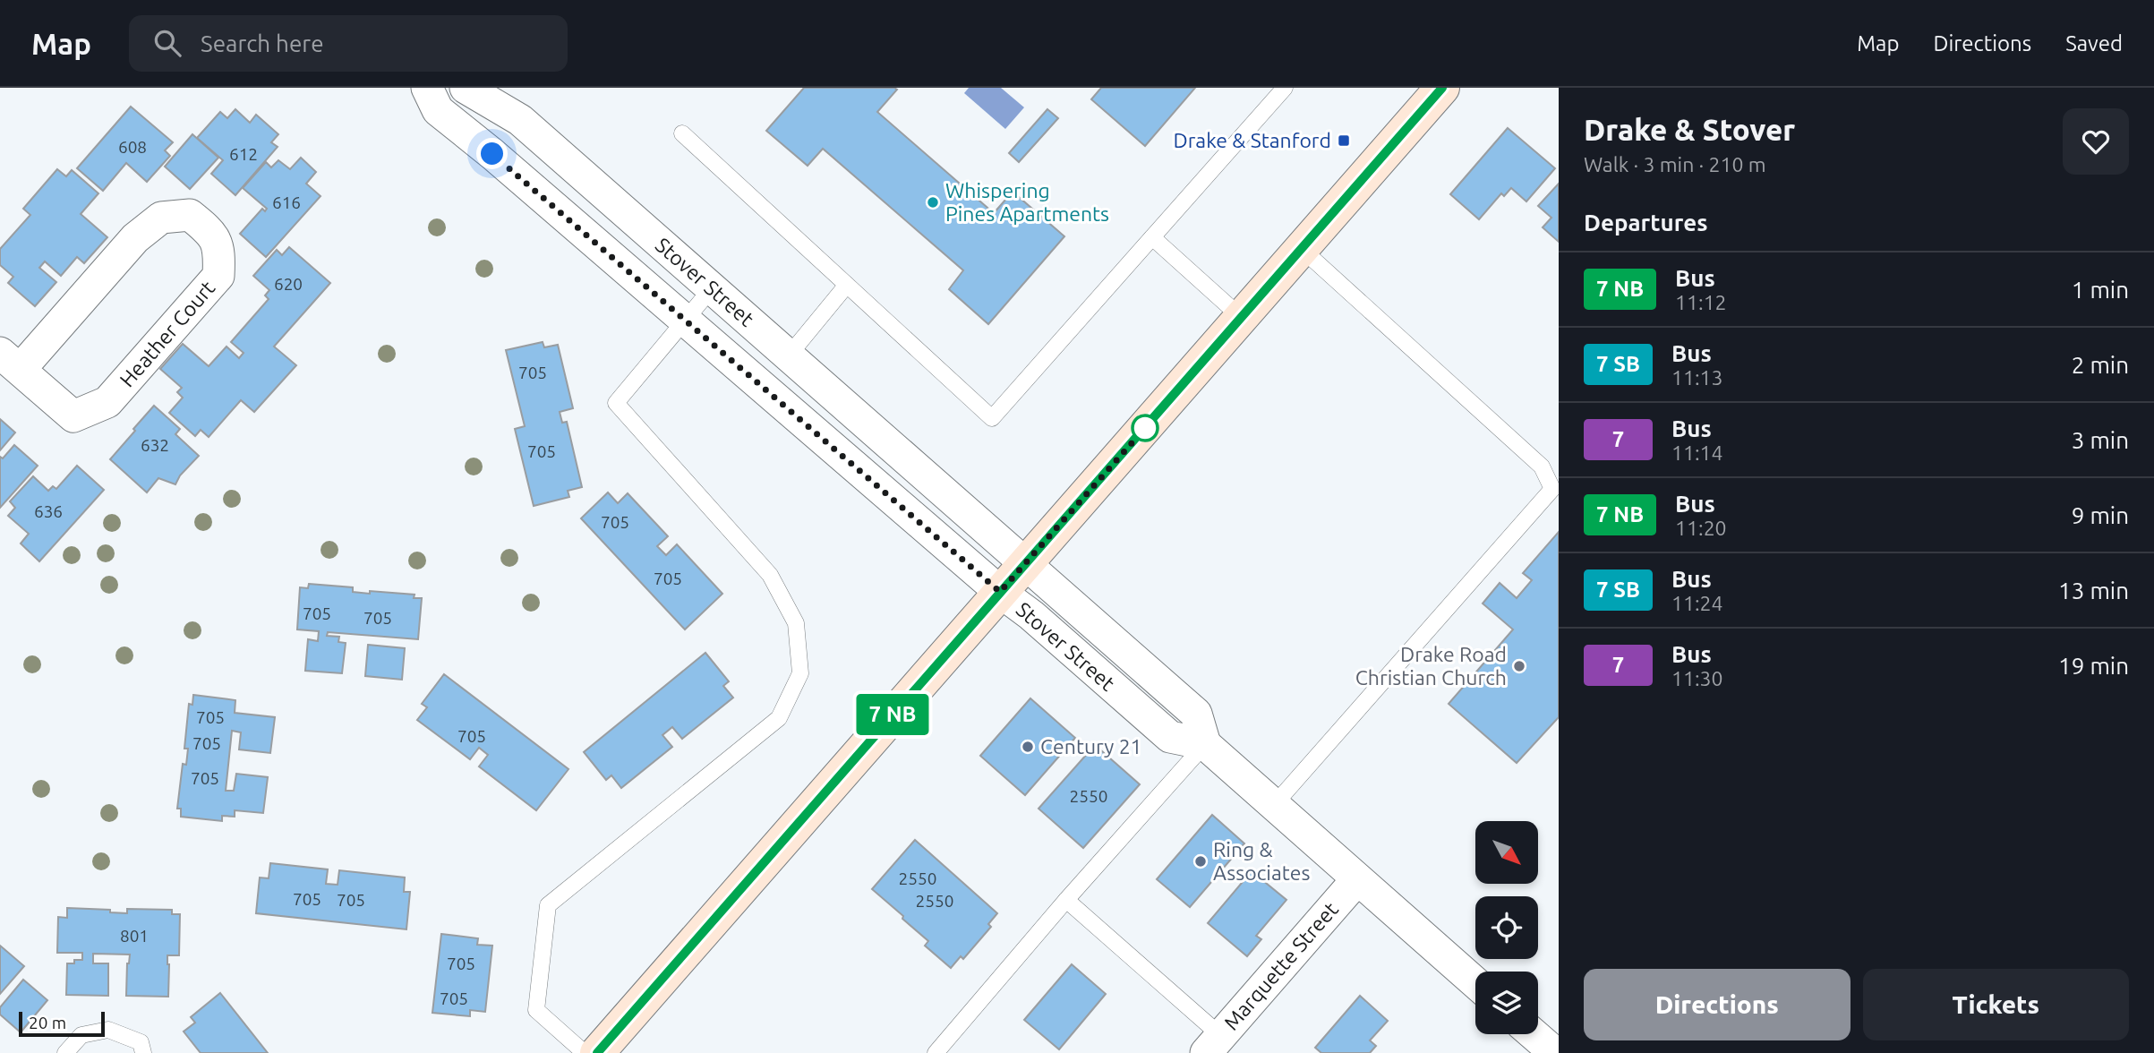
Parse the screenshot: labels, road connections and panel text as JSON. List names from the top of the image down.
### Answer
{
  "streets": {
    "street": ["Stover Street", "Heather Court", "Marquette Street"]
  },
  "crossings": [
    ["Stover Street", "Marquette Street"]
  ],
  "places": {
    "transit": ["Drake & Stanford"],
    "other": [
      "Whispering Pines Apartments",
      "Drake Road Christian Church",
      "Century 21",
      "Ring & Associates"
    ]
  },
  "house_numbers": [
    "608",
    "612",
    "616",
    "620",
    "705",
    "632",
    "705",
    "636",
    "705",
    "705",
    "705",
    "705",
    "705",
    "705",
    "705",
    "705",
    "2550",
    "2550",
    "705",
    "705",
    "2550",
    "801",
    "705",
    "705"
  ],
  "scale_bar": "20 m",
  "north": "bottom right",
  "page": {
    "header": "Map",
    "search": "Search here",
    "nav": ["Map", "Directions", "Saved"],
    "on_map": "7 NB",
    "heading": [
      ["Drake & Stover", "Walk · 3 min · 210 m"],
      "Departures"
    ],
    "list": [
      {
        "mark": "7 NB",
        "name": "Bus",
        "note": "11:12",
        "value": "1 min"
      },
      {
        "mark": "7 SB",
        "name": "Bus",
        "note": "11:13",
        "value": "2 min"
      },
      {
        "mark": "7",
        "name": "Bus",
        "note": "11:14",
        "value": "3 min"
      },
      {
        "mark": "7 NB",
        "name": "Bus",
        "note": "11:20",
        "value": "9 min"
      },
      {
        "mark": "7 SB",
        "name": "Bus",
        "note": "11:24",
        "value": "13 min"
      },
      {
        "mark": "7",
        "name": "Bus",
        "note": "11:30",
        "value": "19 min"
      }
    ],
    "buttons": ["Directions", "Tickets"],
    "scale": "20 m"
  }
}
